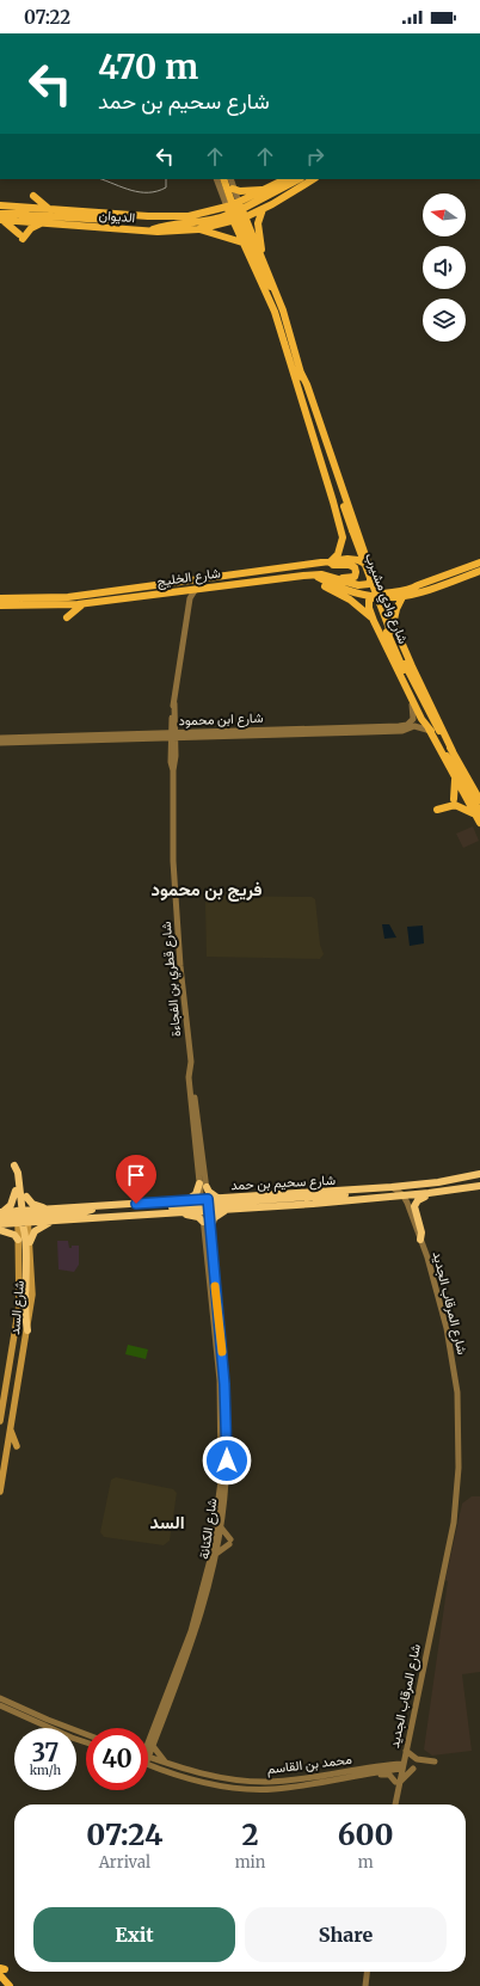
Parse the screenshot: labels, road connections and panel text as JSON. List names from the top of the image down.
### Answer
{
  "streets": {
    "highway": ["شارع سحيم بن حمد"],
    "main road": [
      "الديوان",
      "شارع الخليج",
      "شارع وادي مشيرب",
      "شارع السد"
    ],
    "street": [
      "شارع ابن محمود",
      "شارع قطري بن الفجاءة",
      "شارع المرقاب الجديد",
      "شارع الكنانة",
      "محمد بن القاسم"
    ]
  },
  "crossings": [
    ["الديوان", "شارع وادي مشيرب"],
    ["شارع الخليج", "شارع وادي مشيرب"],
    ["شارع الخليج", "شارع قطري بن الفجاءة"],
    ["شارع وادي مشيرب", "شارع ابن محمود"],
    ["شارع ابن محمود", "شارع قطري بن الفجاءة"],
    ["شارع قطري بن الفجاءة", "شارع سحيم بن حمد"],
    ["شارع قطري بن الفجاءة", "شارع الكنانة"],
    ["شارع سحيم بن حمد", "شارع المرقاب الجديد"],
    ["شارع سحيم بن حمد", "شارع السد"],
    ["شارع سحيم بن حمد", "شارع الكنانة"],
    ["شارع المرقاب الجديد", "محمد بن القاسم"]
  ],
  "districts": ["فريج بن محمود", "السد"],
  "north": "left",
  "page": {
    "status": "07:22",
    "turn": ["470 m", "شارع سحيم بن حمد"],
    "speed": "37 km/h",
    "limit": "40",
    "eta": [
      "07:24",
      "Arrival",
      "2",
      "min",
      "600",
      "m"
    ],
    "buttons": ["Exit", "Share"]
  }
}
